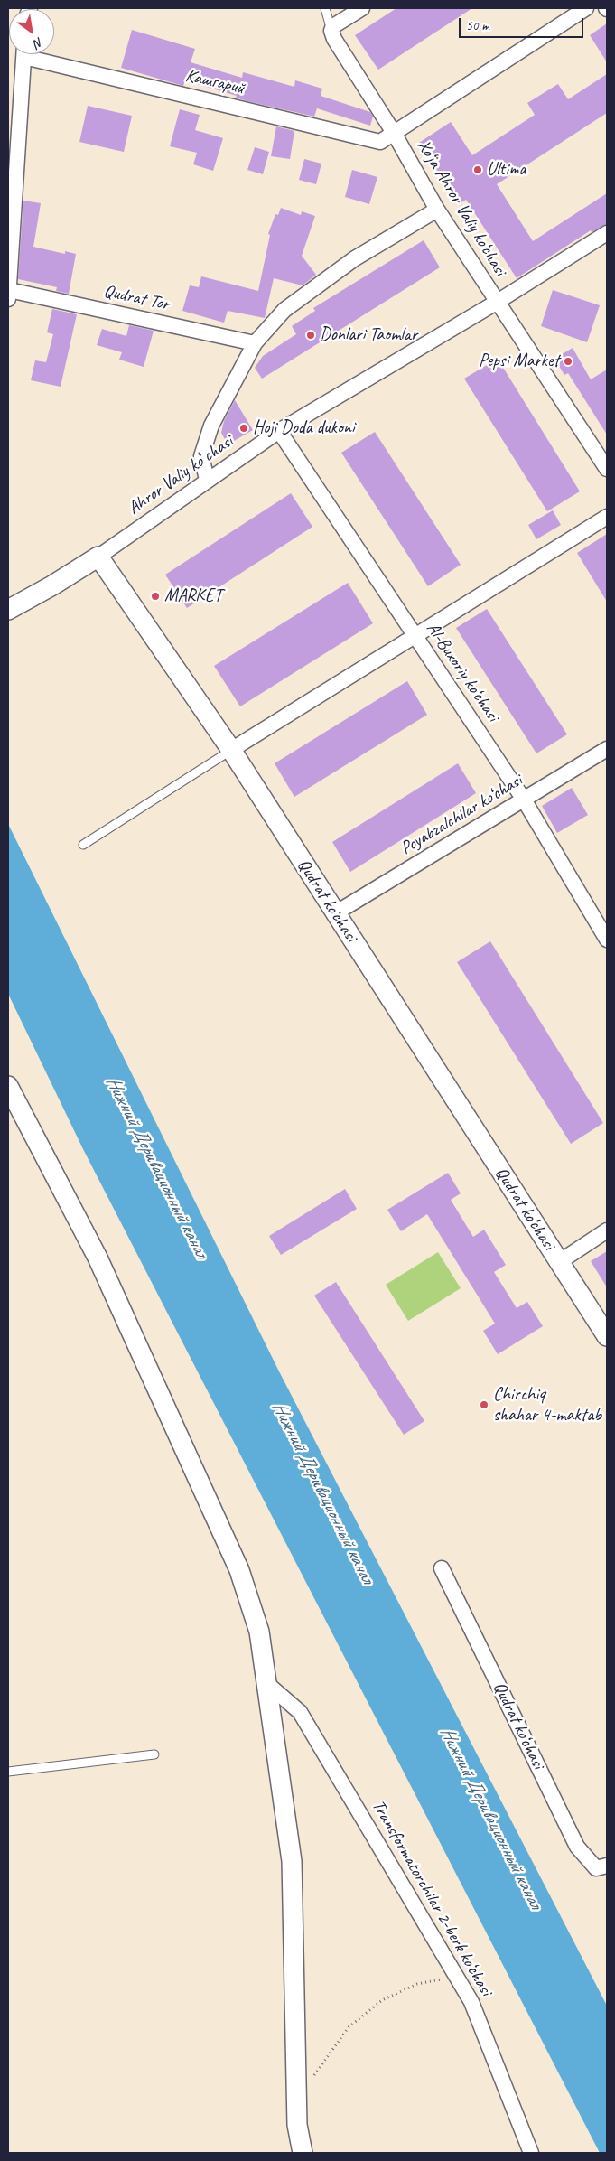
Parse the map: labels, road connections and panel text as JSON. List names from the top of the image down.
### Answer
{
  "streets": {
    "street": [
      "Кашгарий",
      "Xo‘ja Ahror Valiy ko‘chasi",
      "Qudrat Tor",
      "Ahror Valiy koʻchasi",
      "Al-Buxoriy ko‘chasi",
      "Poyabzalchilar ko‘chasi",
      "Qudrat ko‘chasi",
      "Transformatorchilar 2-berk ko‘chasi"
    ]
  },
  "crossings": [
    ["Кашгарий", "Xo‘ja Ahror Valiy ko‘chasi"],
    ["Кашгарий", "Qudrat Tor"],
    ["Xo‘ja Ahror Valiy ko‘chasi", "Ahror Valiy koʻchasi"],
    ["Ahror Valiy koʻchasi", "Al-Buxoriy ko‘chasi"],
    ["Ahror Valiy koʻchasi", "Qudrat ko‘chasi"],
    ["Al-Buxoriy ko‘chasi", "Poyabzalchilar ko‘chasi"],
    ["Poyabzalchilar ko‘chasi", "Qudrat ko‘chasi"]
  ],
  "water": ["Нижний Деривационный канал"],
  "places": [
    "Ultima",
    "Donlari Taomlar",
    "Pepsi Market",
    "Hoji Doda dukoni",
    "MARKET",
    "Chirchiq shahar 4-maktab"
  ],
  "scale_bar": "50 m",
  "north": "bottom right"
}
